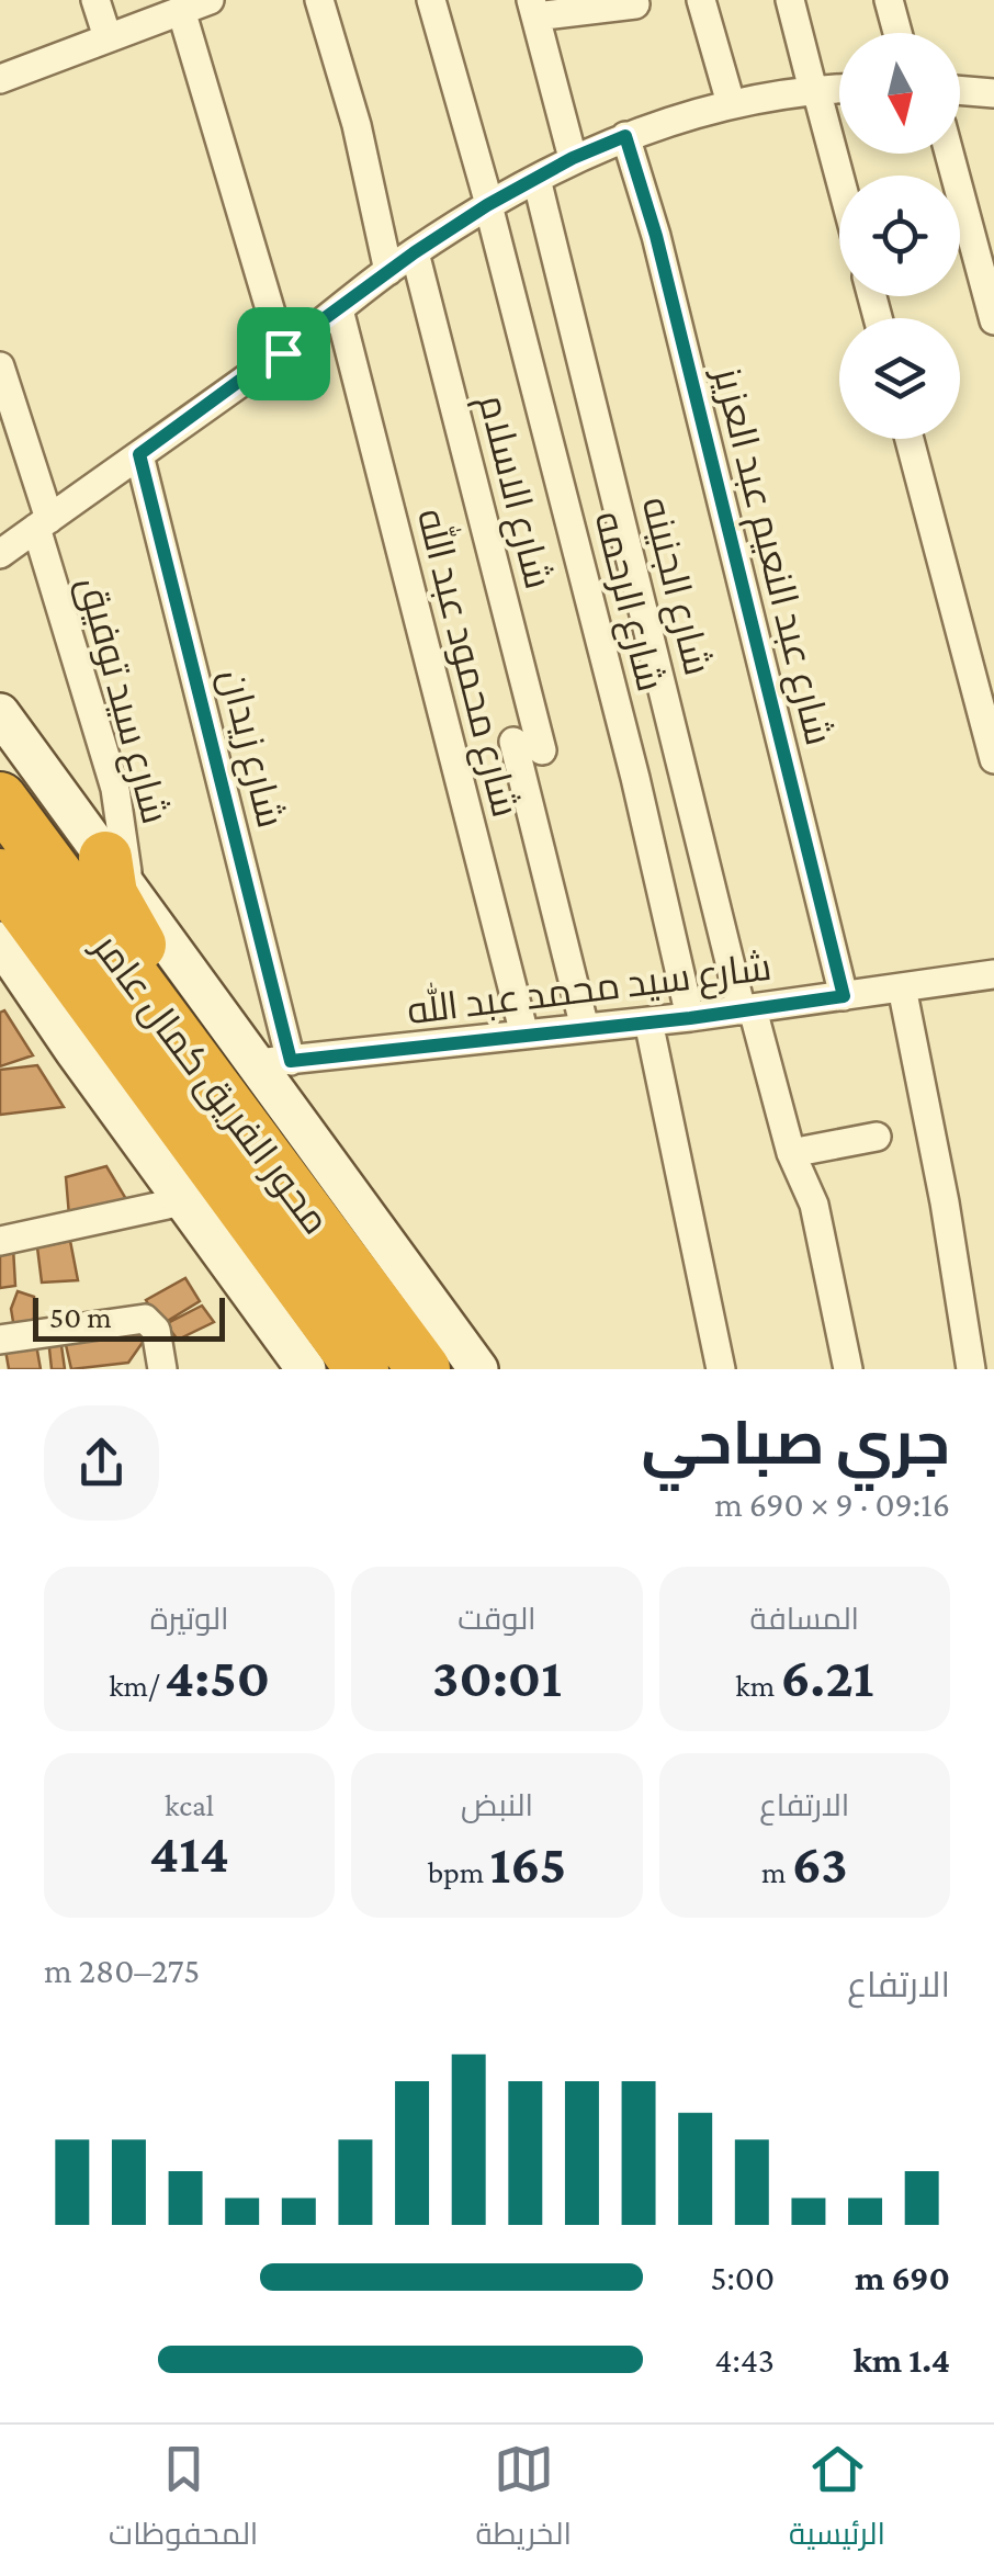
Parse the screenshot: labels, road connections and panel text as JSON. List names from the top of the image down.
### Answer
{
  "streets": {
    "highway": ["محور الفريق كمال عامر"],
    "street": [
      "شارع الاسلام",
      "شارع عبد النعيم عبد العزيز",
      "شارع الجنينه",
      "شارع الرحمه",
      "شارع محمود عبد الله",
      "شارع سيد توفيق",
      "شارع زيدان",
      "شارع سيد محمد عبد الله"
    ]
  },
  "crossings": [
    ["شارع عبد النعيم عبد العزيز", "شارع سيد محمد عبد الله"],
    ["شارع الجنينه", "شارع سيد محمد عبد الله"],
    ["شارع الرحمه", "شارع سيد محمد عبد الله"],
    ["شارع محمود عبد الله", "شارع سيد محمد عبد الله"],
    ["شارع زيدان", "شارع سيد محمد عبد الله"]
  ],
  "scale_bar": "50 m",
  "north": "bottom",
  "page": {
    "scale": "50 m",
    "heading": ["جري صباحي", "09:16 · 9 × 690 m"],
    "stats": [
      ["المسافة", "6.21 km"],
      ["الوقت", "30:01"],
      ["الوتيرة", "4:50 /km"],
      ["الارتفاع", "63 m"],
      ["النبض", "165 bpm"],
      ["kcal", "414"]
    ],
    "chart": ["الارتفاع", "275–280 m"],
    "list": [
      {
        "name": "690 m",
        "note": "5:00"
      },
      {
        "name": "1.4 km",
        "note": "4:43"
      }
    ],
    "tabs": ["الرئيسية", "الخريطة", "المحفوظات"]
  }
}
